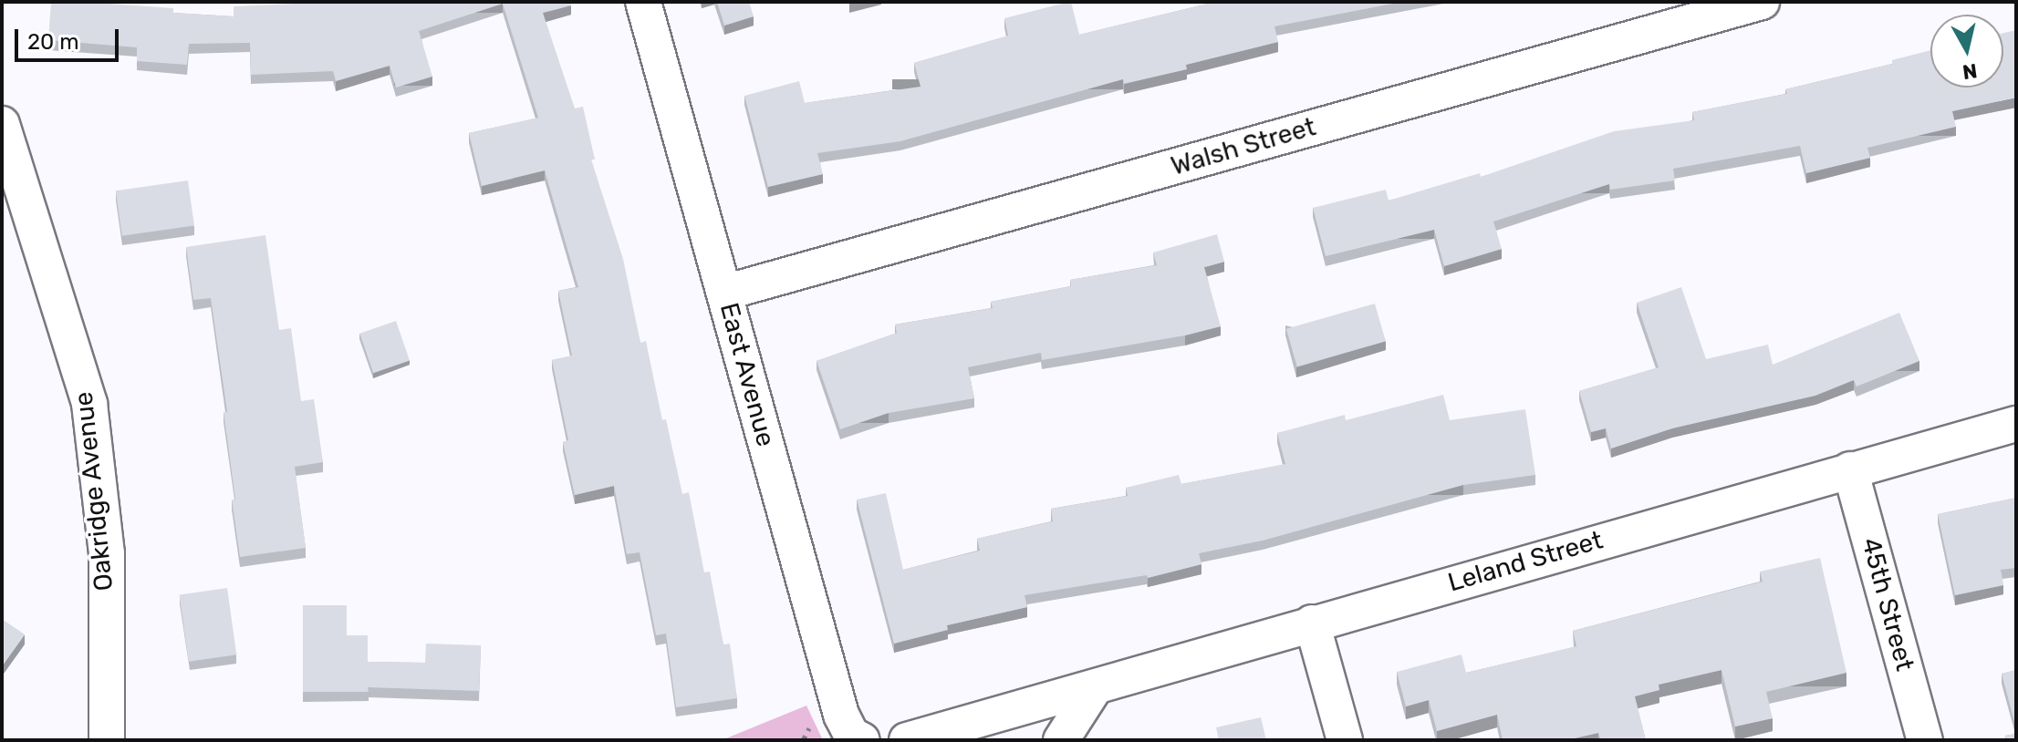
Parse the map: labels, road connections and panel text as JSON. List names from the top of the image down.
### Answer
{
  "streets": {
    "street": [
      "Walsh Street",
      "East Avenue",
      "Oakridge Avenue",
      "Leland Street",
      "45th Street"
    ]
  },
  "crossings": [
    ["Walsh Street", "East Avenue"],
    ["Leland Street", "45th Street"]
  ],
  "scale_bar": "20 m",
  "north": "bottom"
}
